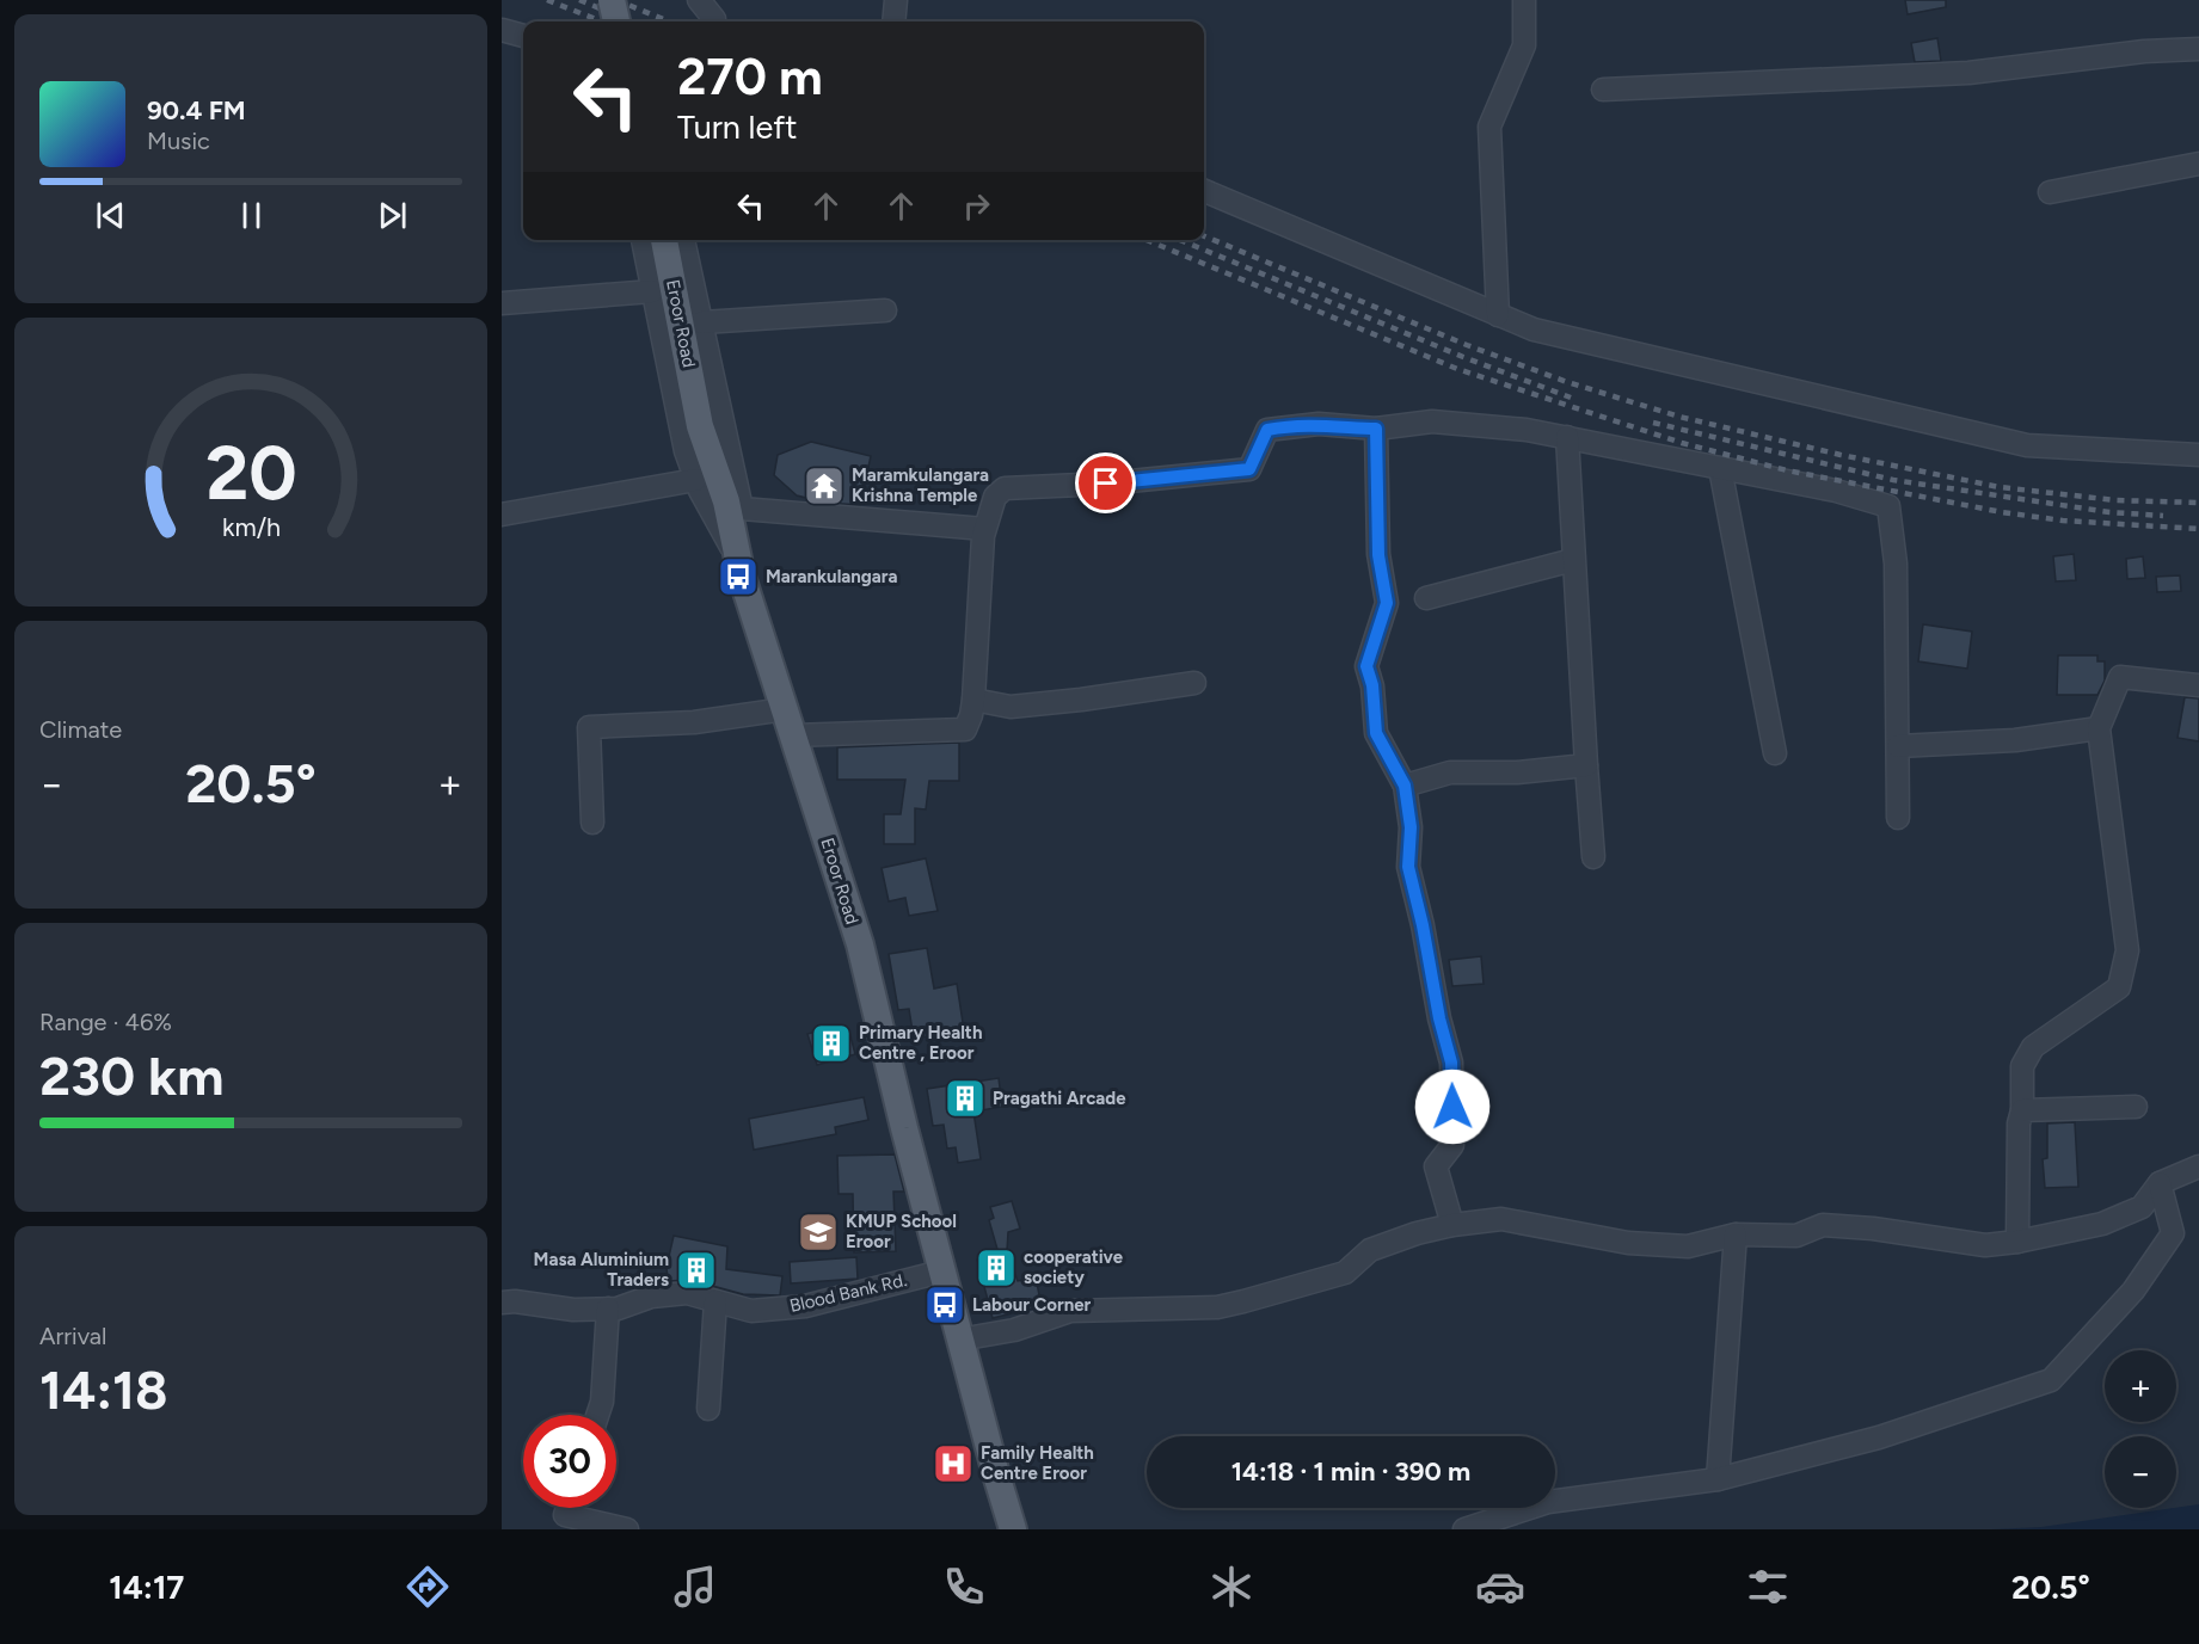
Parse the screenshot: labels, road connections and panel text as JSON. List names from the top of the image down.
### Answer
{
  "streets": {
    "main road": ["Eroor Road"],
    "street": ["Blood Bank Rd."]
  },
  "crossings": [
    ["Eroor Road", "Blood Bank Rd."]
  ],
  "places": {
    "temple": ["Maramkulangara Krishna Temple"],
    "bus stop": ["Marankulangara", "Labour Corner"],
    "building": [
      "Primary Health Centre , Eroor",
      "Pragathi Arcade",
      "cooperative society",
      "Masa Aluminium Traders"
    ],
    "school or university": ["KMUP School Eroor"],
    "hospital": ["Family Health Centre Eroor"]
  },
  "page": {
    "turn": ["270 m", "Turn left"],
    "song": ["90.4 FM", "Music"],
    "tile": [
      "Climate",
      ["Range · 46%", "230 km"],
      ["Arrival", "14:18"]
    ],
    "heat": ["−", "20.5°", "+"],
    "map_buttons": ["+", "−"],
    "limit": "30",
    "trip": "14:18 · 1 min · 390 m",
    "tabs": ["14:17", "20.5°"],
    "gauge": ["20", "km/h"]
  }
}
